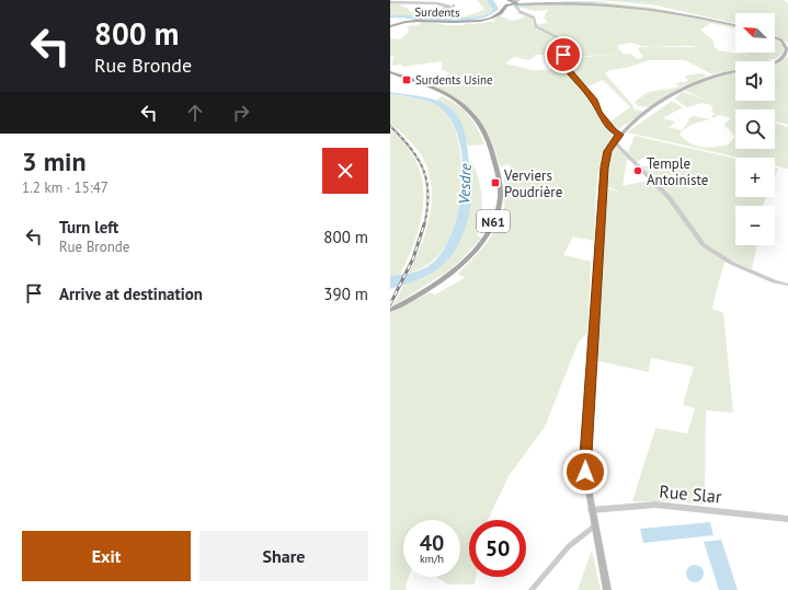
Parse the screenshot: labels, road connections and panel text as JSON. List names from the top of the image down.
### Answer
{
  "streets": {
    "main road": ["Surdents", "N61"],
    "street": ["Rue Slar"]
  },
  "water": ["Vesdre"],
  "places": {
    "transit": ["Surdents Usine", "Verviers Poudrière"],
    "other": ["Temple Antoiniste"]
  },
  "north": "top left",
  "page": {
    "turn": ["800 m", "Rue Bronde"],
    "map_buttons": ["+", "−"],
    "heading": ["3 min", "1.2 km · 15:47"],
    "list": [
      {
        "name": "Turn left",
        "note": "Rue Bronde",
        "value": "800 m"
      },
      {
        "name": "Arrive at destination",
        "value": "390 m"
      }
    ],
    "speed": "40 km/h",
    "limit": "50",
    "buttons": ["Exit", "Share"]
  }
}
